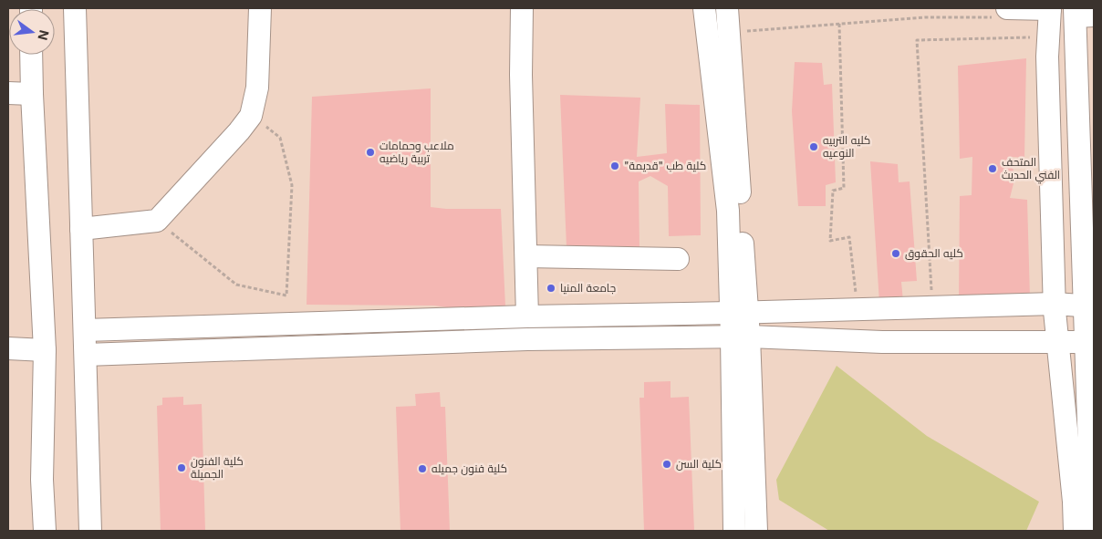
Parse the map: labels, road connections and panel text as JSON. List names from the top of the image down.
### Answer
{
  "places": [
    "كليه التربيه النوعيه",
    "ملاعب وحمامات تربية رياضيه",
    "\"كلية طب \"قديمة",
    "المتحف الفني الحديث",
    "كليه الحقوق",
    "جامعة المنيا",
    "كلية السن",
    "كلية الفنون الجميلة",
    "كلية فنون جميله"
  ],
  "north": "right"
}
